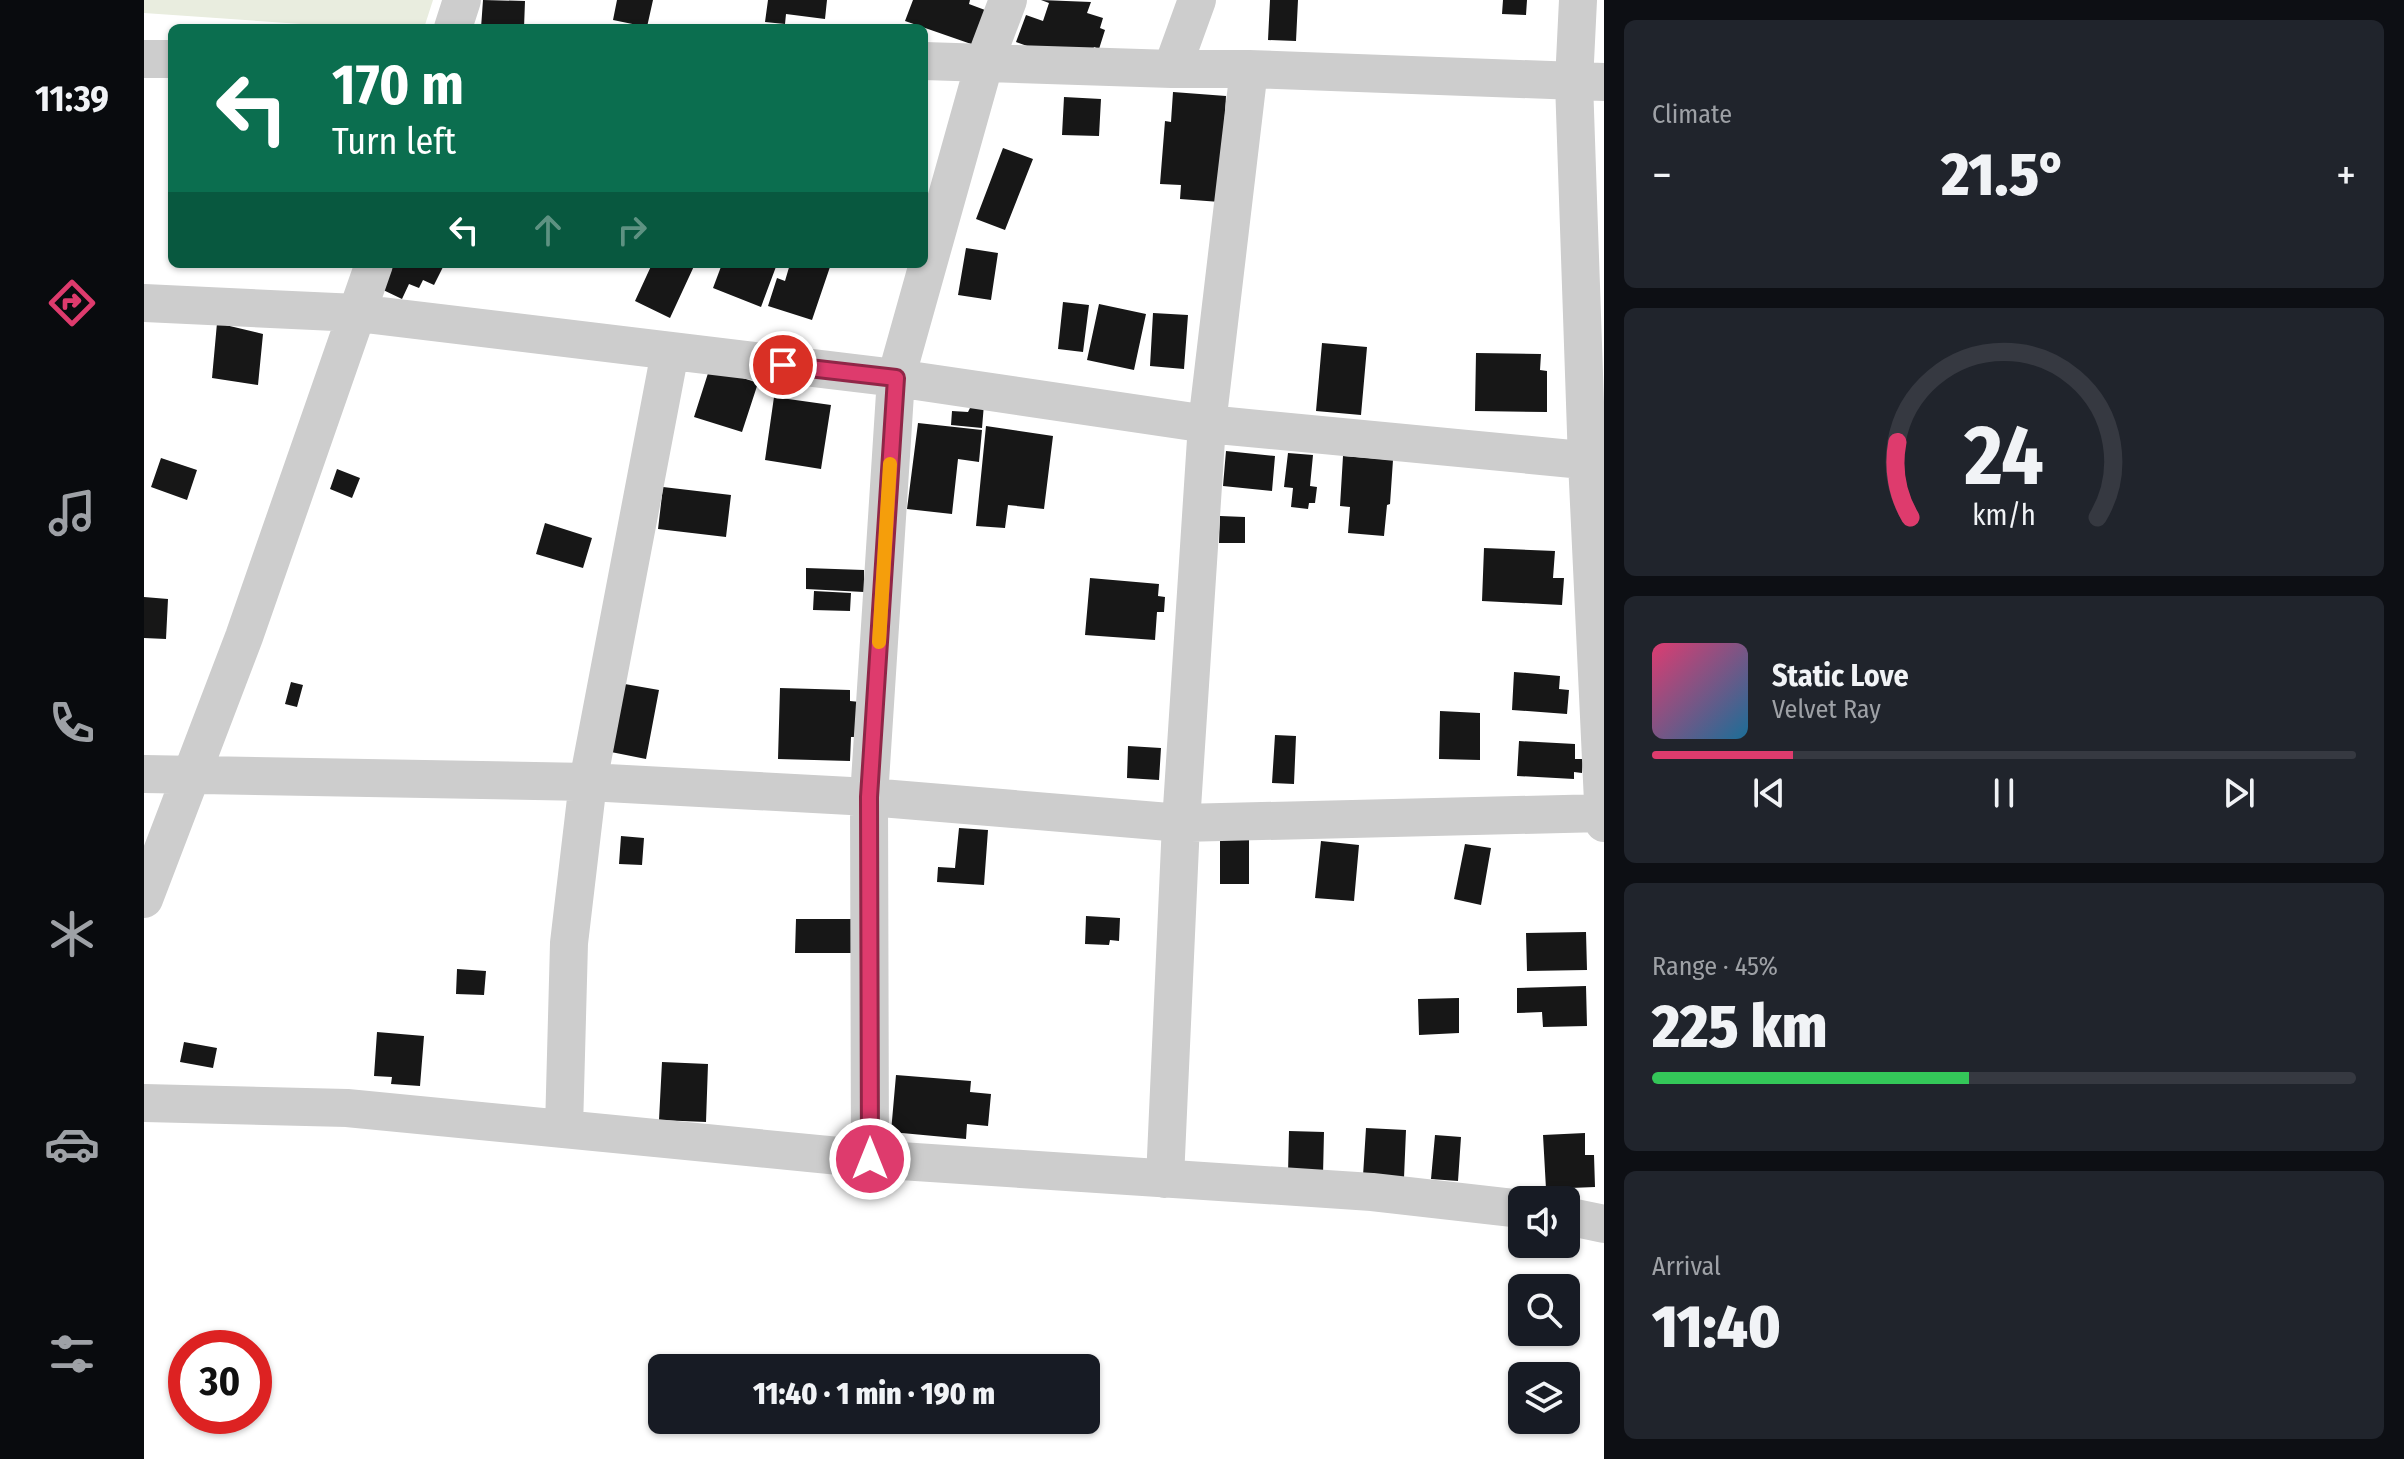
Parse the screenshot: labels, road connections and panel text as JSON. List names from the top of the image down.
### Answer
{
  "page": {
    "tabs": "11:39",
    "tile": [
      "Climate",
      ["Range · 45%", "225 km"],
      ["Arrival", "11:40"]
    ],
    "turn": ["170 m", "Turn left"],
    "heat": ["−", "21.5°", "+"],
    "song": ["Static Love", "Velvet Ray"],
    "limit": "30",
    "trip": "11:40 · 1 min · 190 m",
    "gauge": ["24", "km/h"]
  }
}
